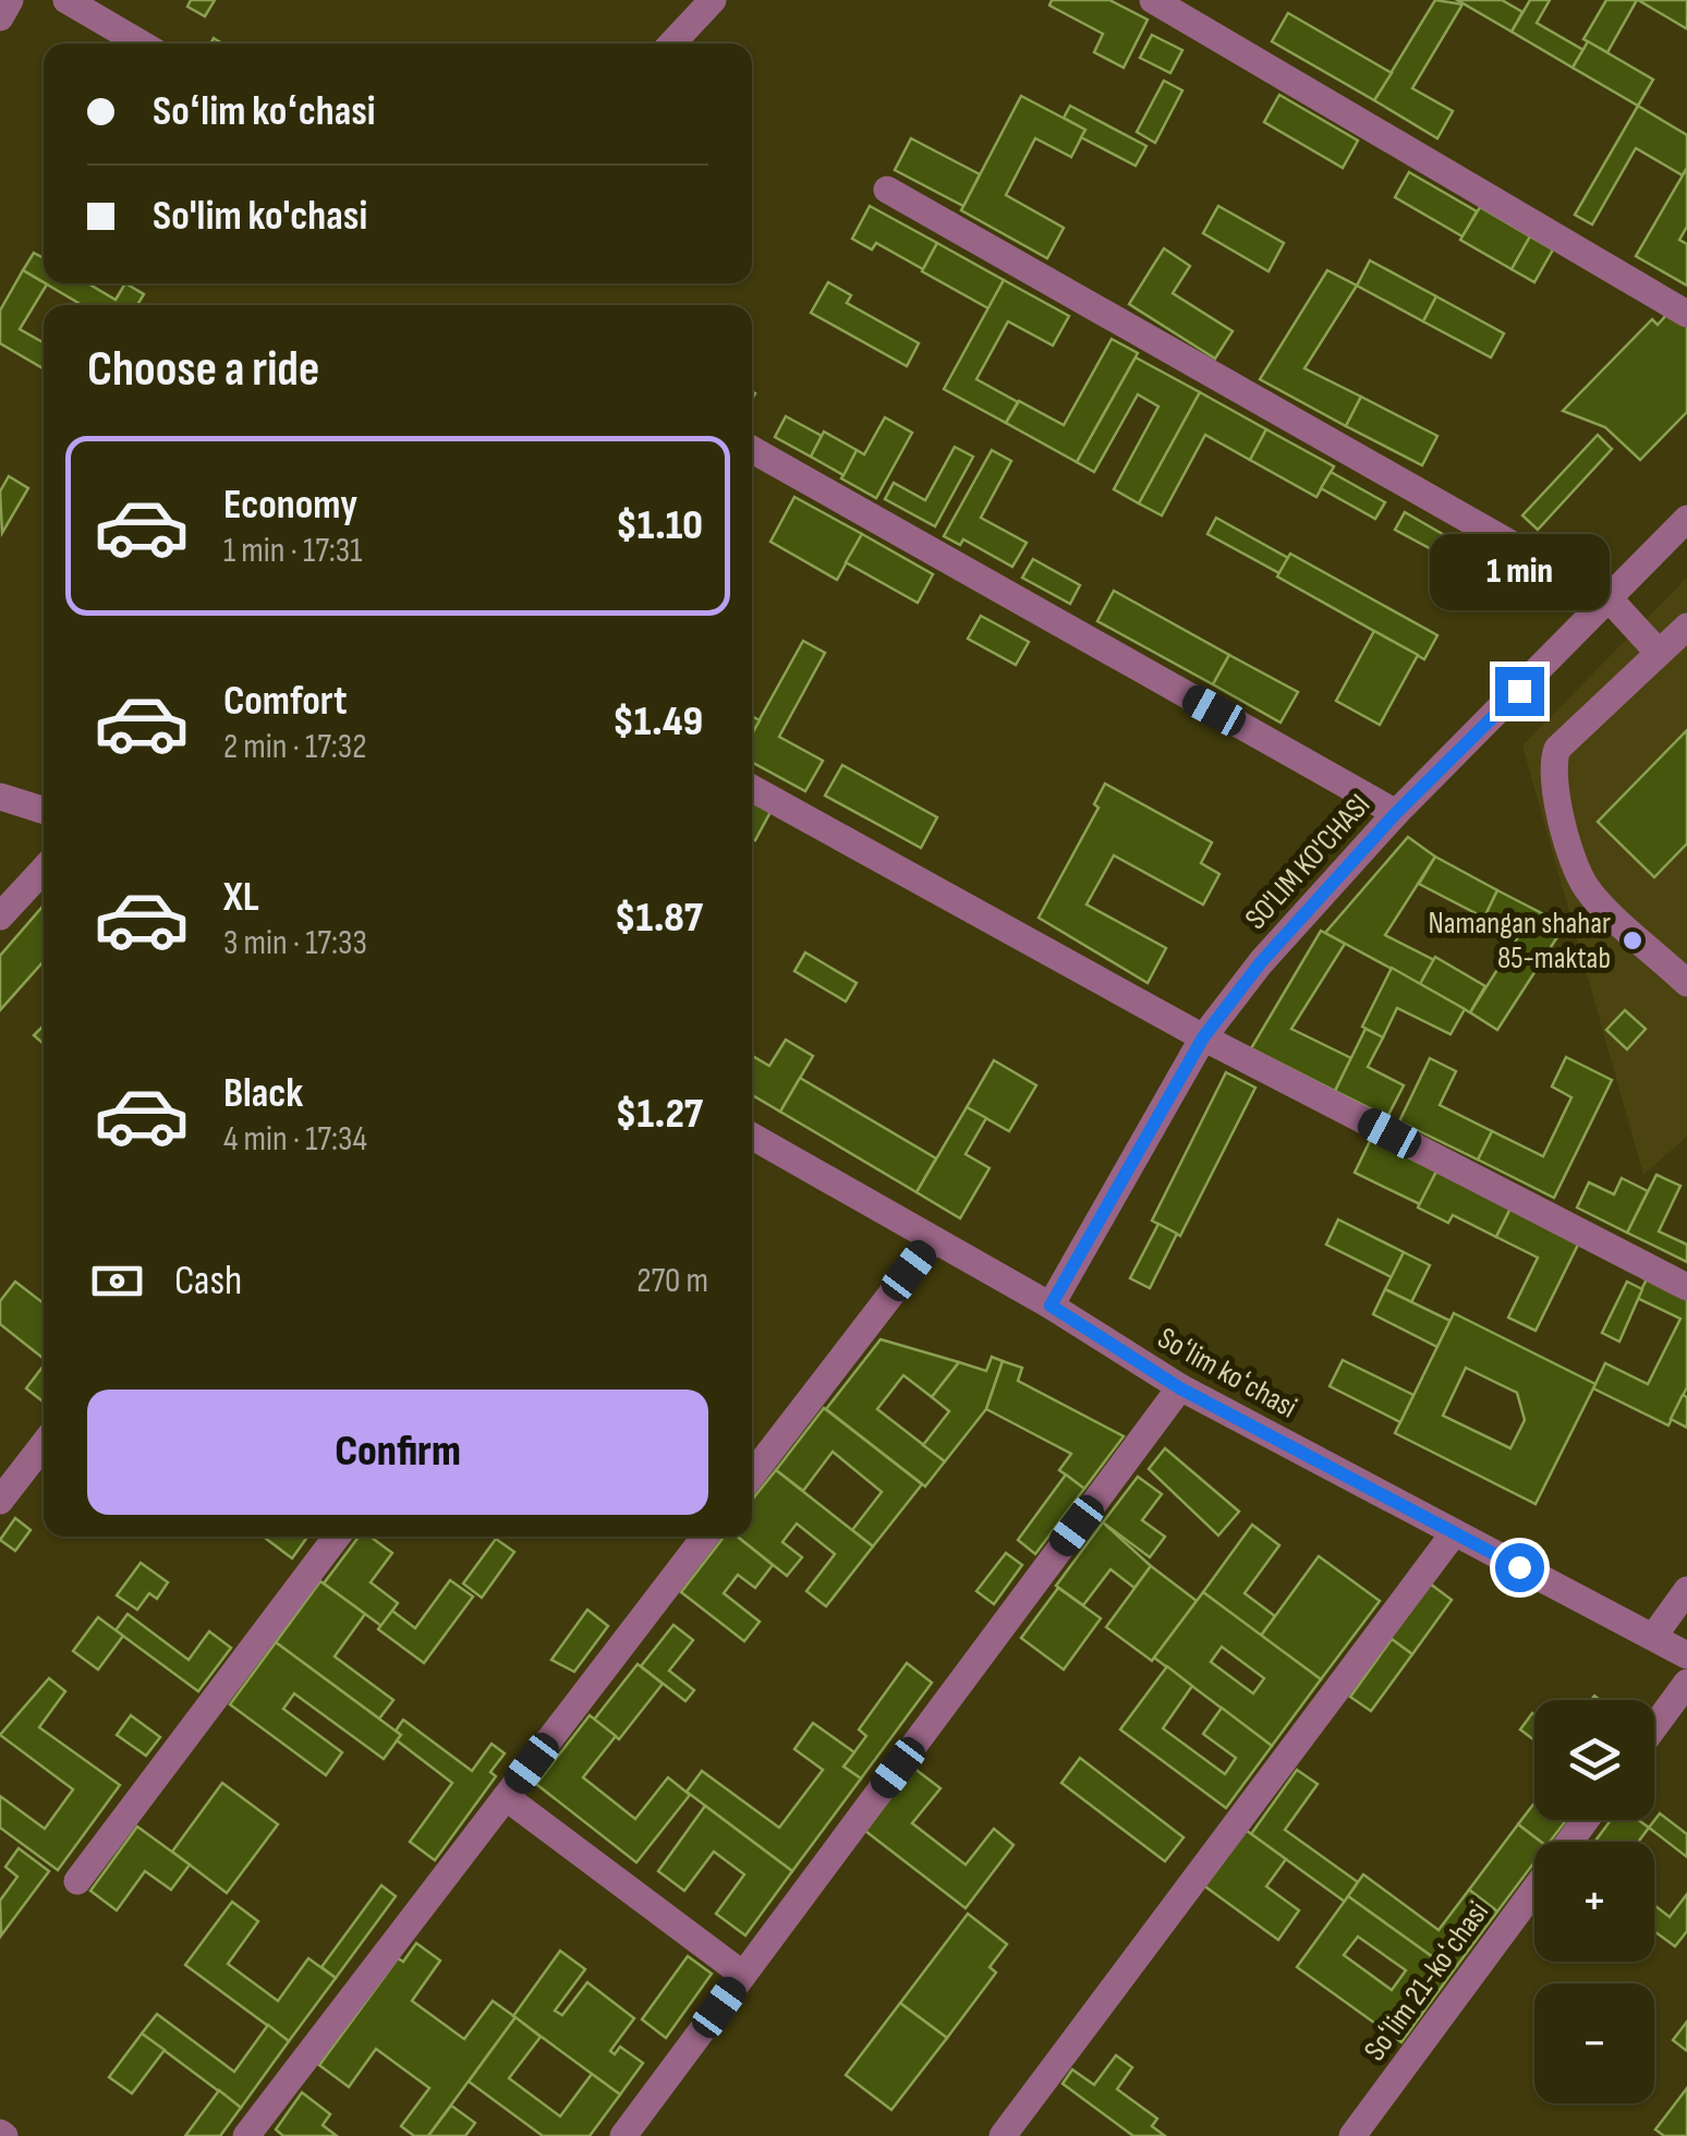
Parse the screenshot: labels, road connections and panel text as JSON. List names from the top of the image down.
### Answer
{
  "streets": {
    "street": ["SO'LIM KO'CHASI", "Soʻlim koʻchasi", "Soʻlim 21-koʻchasi"]
  },
  "crossings": [
    ["SO'LIM KO'CHASI", "Soʻlim koʻchasi"]
  ],
  "places": ["Namangan shahar 85-maktab"],
  "page": {
    "banner": ["Soʻlim koʻchasi", "So'lim ko'chasi"],
    "heading": "Choose a ride",
    "list": [
      {
        "name": "Economy",
        "note": "1 min · 17:31",
        "value": "$1.10"
      },
      {
        "name": "Comfort",
        "note": "2 min · 17:32",
        "value": "$1.49"
      },
      {
        "name": "XL",
        "note": "3 min · 17:33",
        "value": "$1.87"
      },
      {
        "name": "Black",
        "note": "4 min · 17:34",
        "value": "$1.27"
      }
    ],
    "bubble": "1 min",
    "pay": ["Cash", "270 m"],
    "buttons": "Confirm",
    "map_buttons": ["+", "−"]
  }
}
